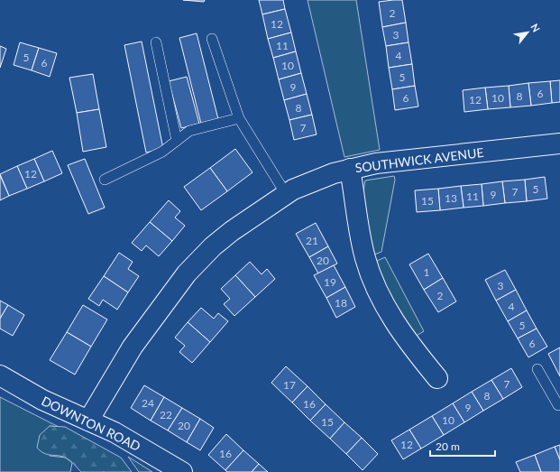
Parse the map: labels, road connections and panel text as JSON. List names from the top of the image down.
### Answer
{
  "streets": {
    "street": ["SOUTHWICK AVENUE", "DOWNTON ROAD"]
  },
  "crossings": [
    ["SOUTHWICK AVENUE", "DOWNTON ROAD"]
  ],
  "house_numbers": [
    "2",
    "12",
    "3",
    "11",
    "4",
    "5",
    "6",
    "10",
    "5",
    "9",
    "6",
    "8",
    "6",
    "10",
    "12",
    "8",
    "7",
    "12",
    "5",
    "7",
    "9",
    "11",
    "13",
    "15",
    "21",
    "20",
    "1",
    "19",
    "3",
    "2",
    "18",
    "4",
    "5",
    "6",
    "7",
    "17",
    "8",
    "24",
    "16",
    "9",
    "22",
    "10",
    "15",
    "20",
    "12",
    "16"
  ],
  "scale_bar": "20 m",
  "north": "top right"
}
